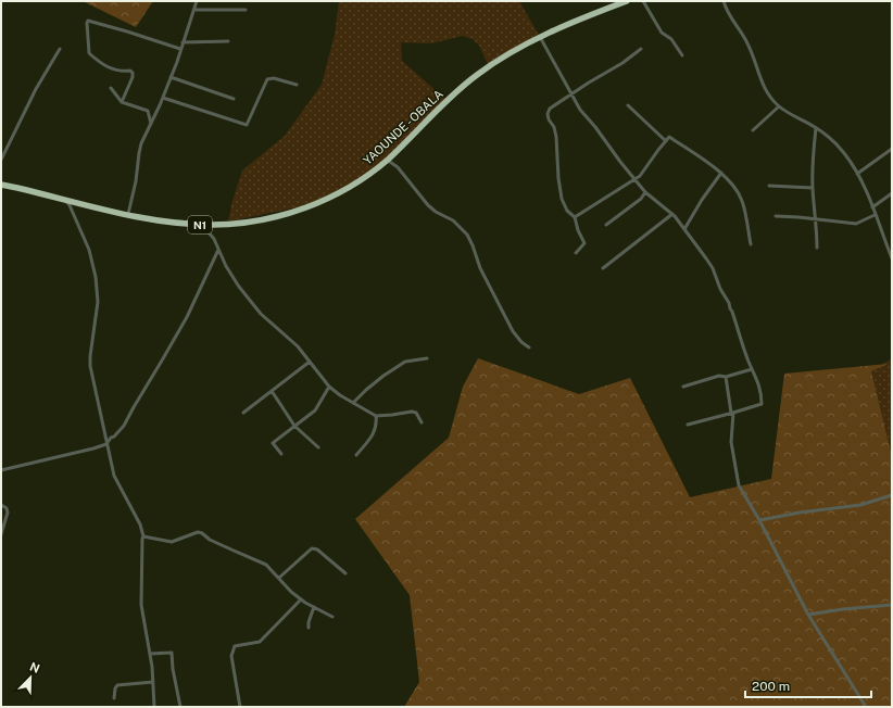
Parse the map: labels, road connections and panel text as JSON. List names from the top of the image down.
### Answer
{
  "streets": {
    "highway": ["YAOUNDE - OBALA", "N1"]
  },
  "scale_bar": "200 m",
  "north": "top right"
}
